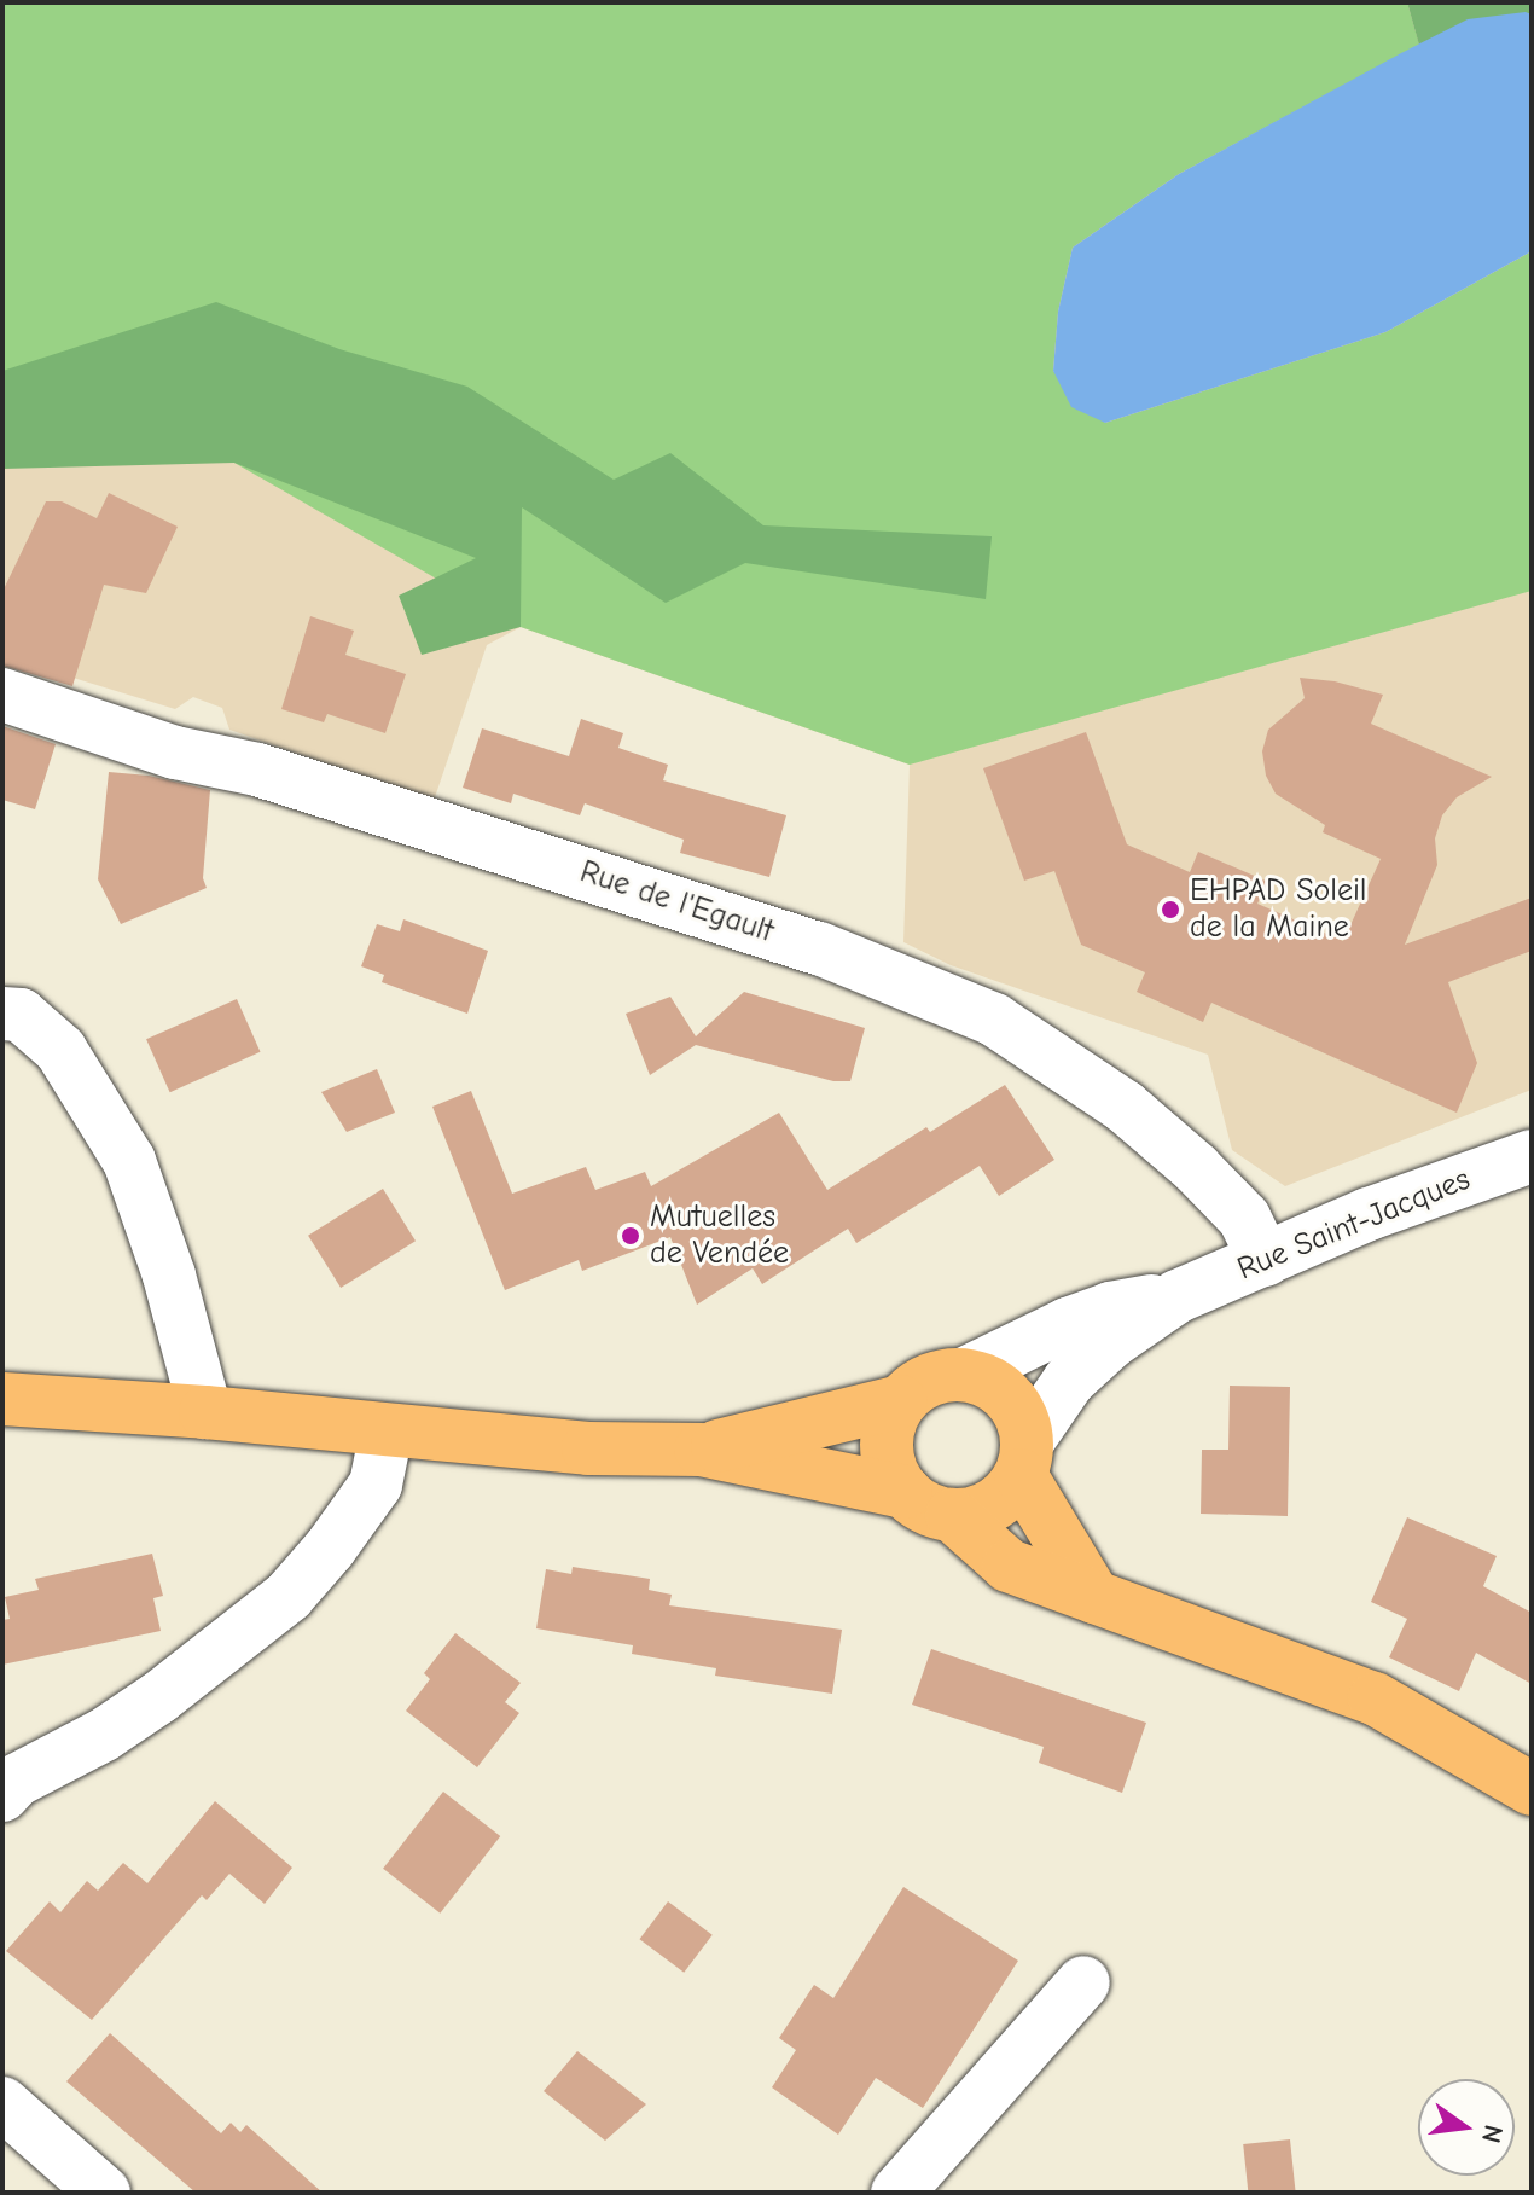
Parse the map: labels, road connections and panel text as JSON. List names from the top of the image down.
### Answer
{
  "streets": {
    "street": ["Rue de l'Egault", "Rue Saint-Jacques"]
  },
  "crossings": [
    ["Rue de l'Egault", "Rue Saint-Jacques"]
  ],
  "places": ["EHPAD Soleil de la Maine", "Mutuelles de Vendée"],
  "north": "right"
}
